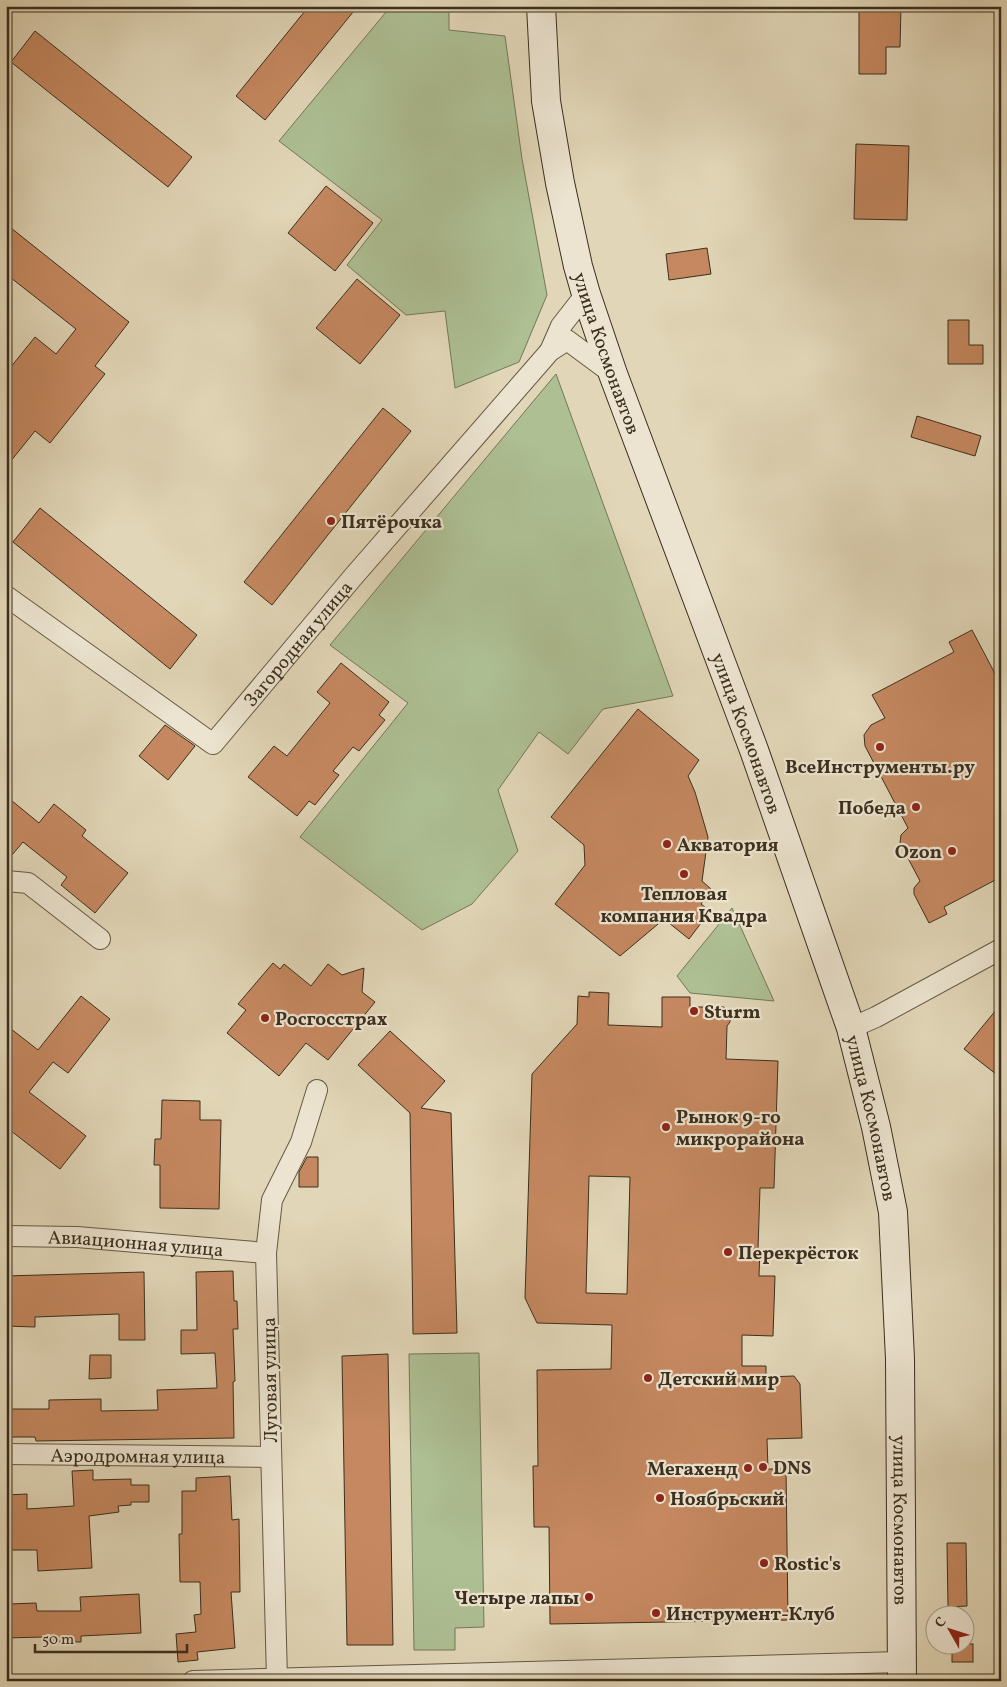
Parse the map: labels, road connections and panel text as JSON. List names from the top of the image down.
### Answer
{
  "streets": {
    "main road": ["улица Космонавтов"],
    "street": [
      "Загородная улица",
      "Авиационная улица",
      "Луговая улица",
      "Аэродромная улица"
    ]
  },
  "crossings": [
    ["улица Космонавтов", "Загородная улица"],
    ["Авиационная улица", "Луговая улица"],
    ["Луговая улица", "Аэродромная улица"]
  ],
  "places": [
    "Пятёрочка",
    "ВсеИнструменты.ру",
    "Победа",
    "Акватория",
    "Ozon",
    "Тепловая компания Квадра",
    "Sturm",
    "Росгосстрах",
    "Рынок 9-го микрорайона",
    "Перекрёсток",
    "Детский мир",
    "DNS",
    "Мегахенд",
    "Ноябрьский",
    "Rostic's",
    "Четыре лапы",
    "Инструмент-Клуб"
  ],
  "scale_bar": "50 m",
  "north": "top left"
}
